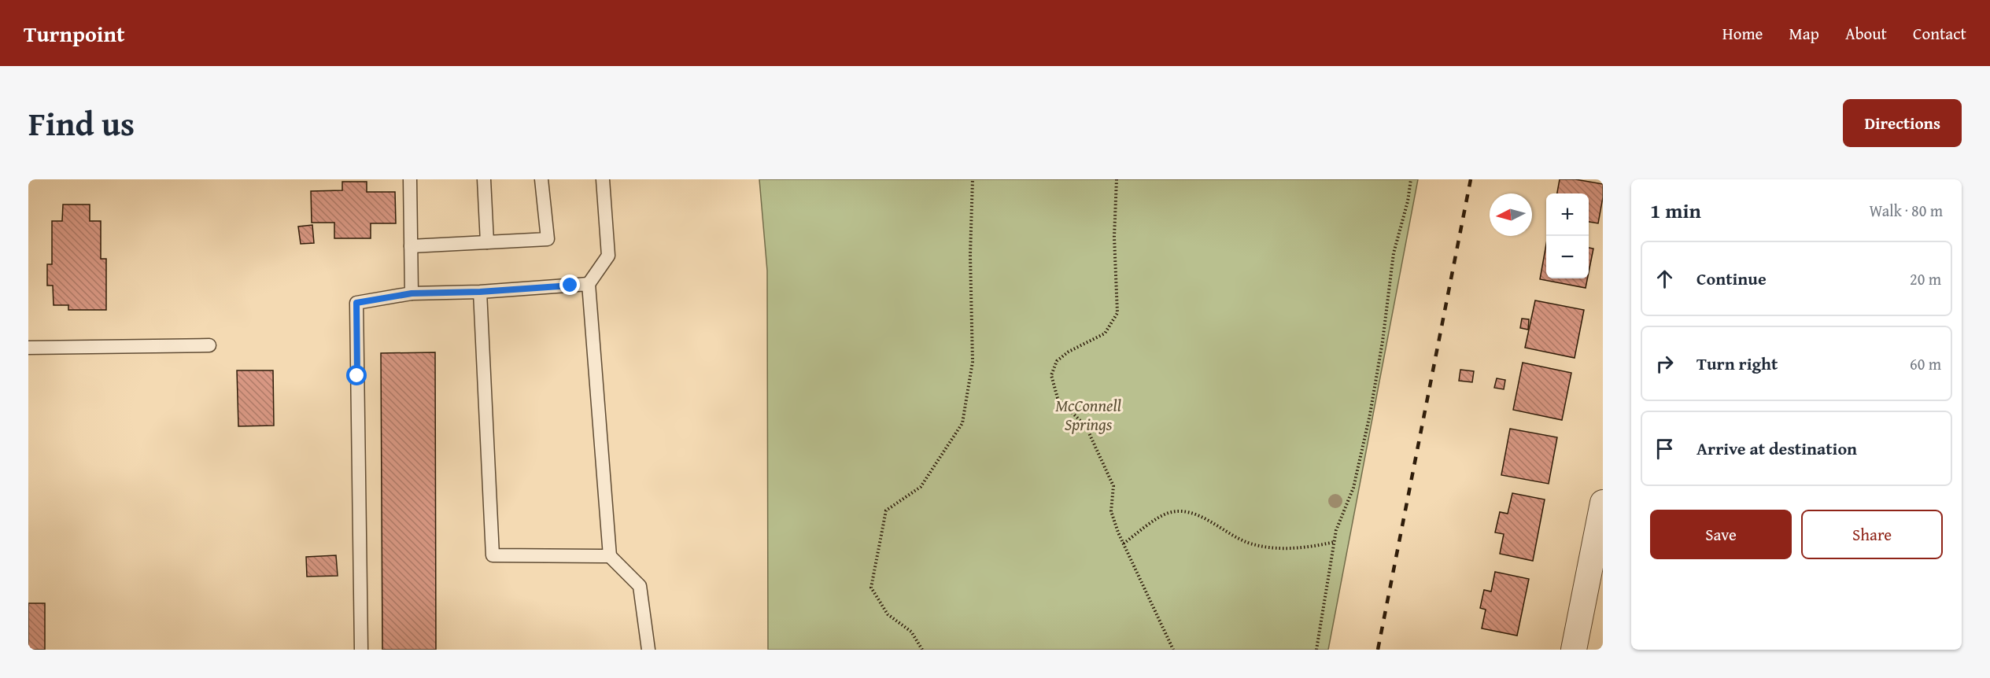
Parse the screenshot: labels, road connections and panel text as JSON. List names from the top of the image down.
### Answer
{
  "parks": ["McConnell Springs"],
  "north": "left",
  "page": {
    "header": "Turnpoint",
    "nav": [
      "Home",
      "Map",
      "About",
      "Contact"
    ],
    "title": "Find us",
    "buttons": [
      "Directions",
      ["Save", "Share"]
    ],
    "heading": ["1 min", "Walk · 80 m"],
    "map_buttons": ["+", "−"],
    "list": [
      ["Continue", "20 m"],
      ["Turn right", "60 m"],
      "Arrive at destination"
    ]
  }
}
